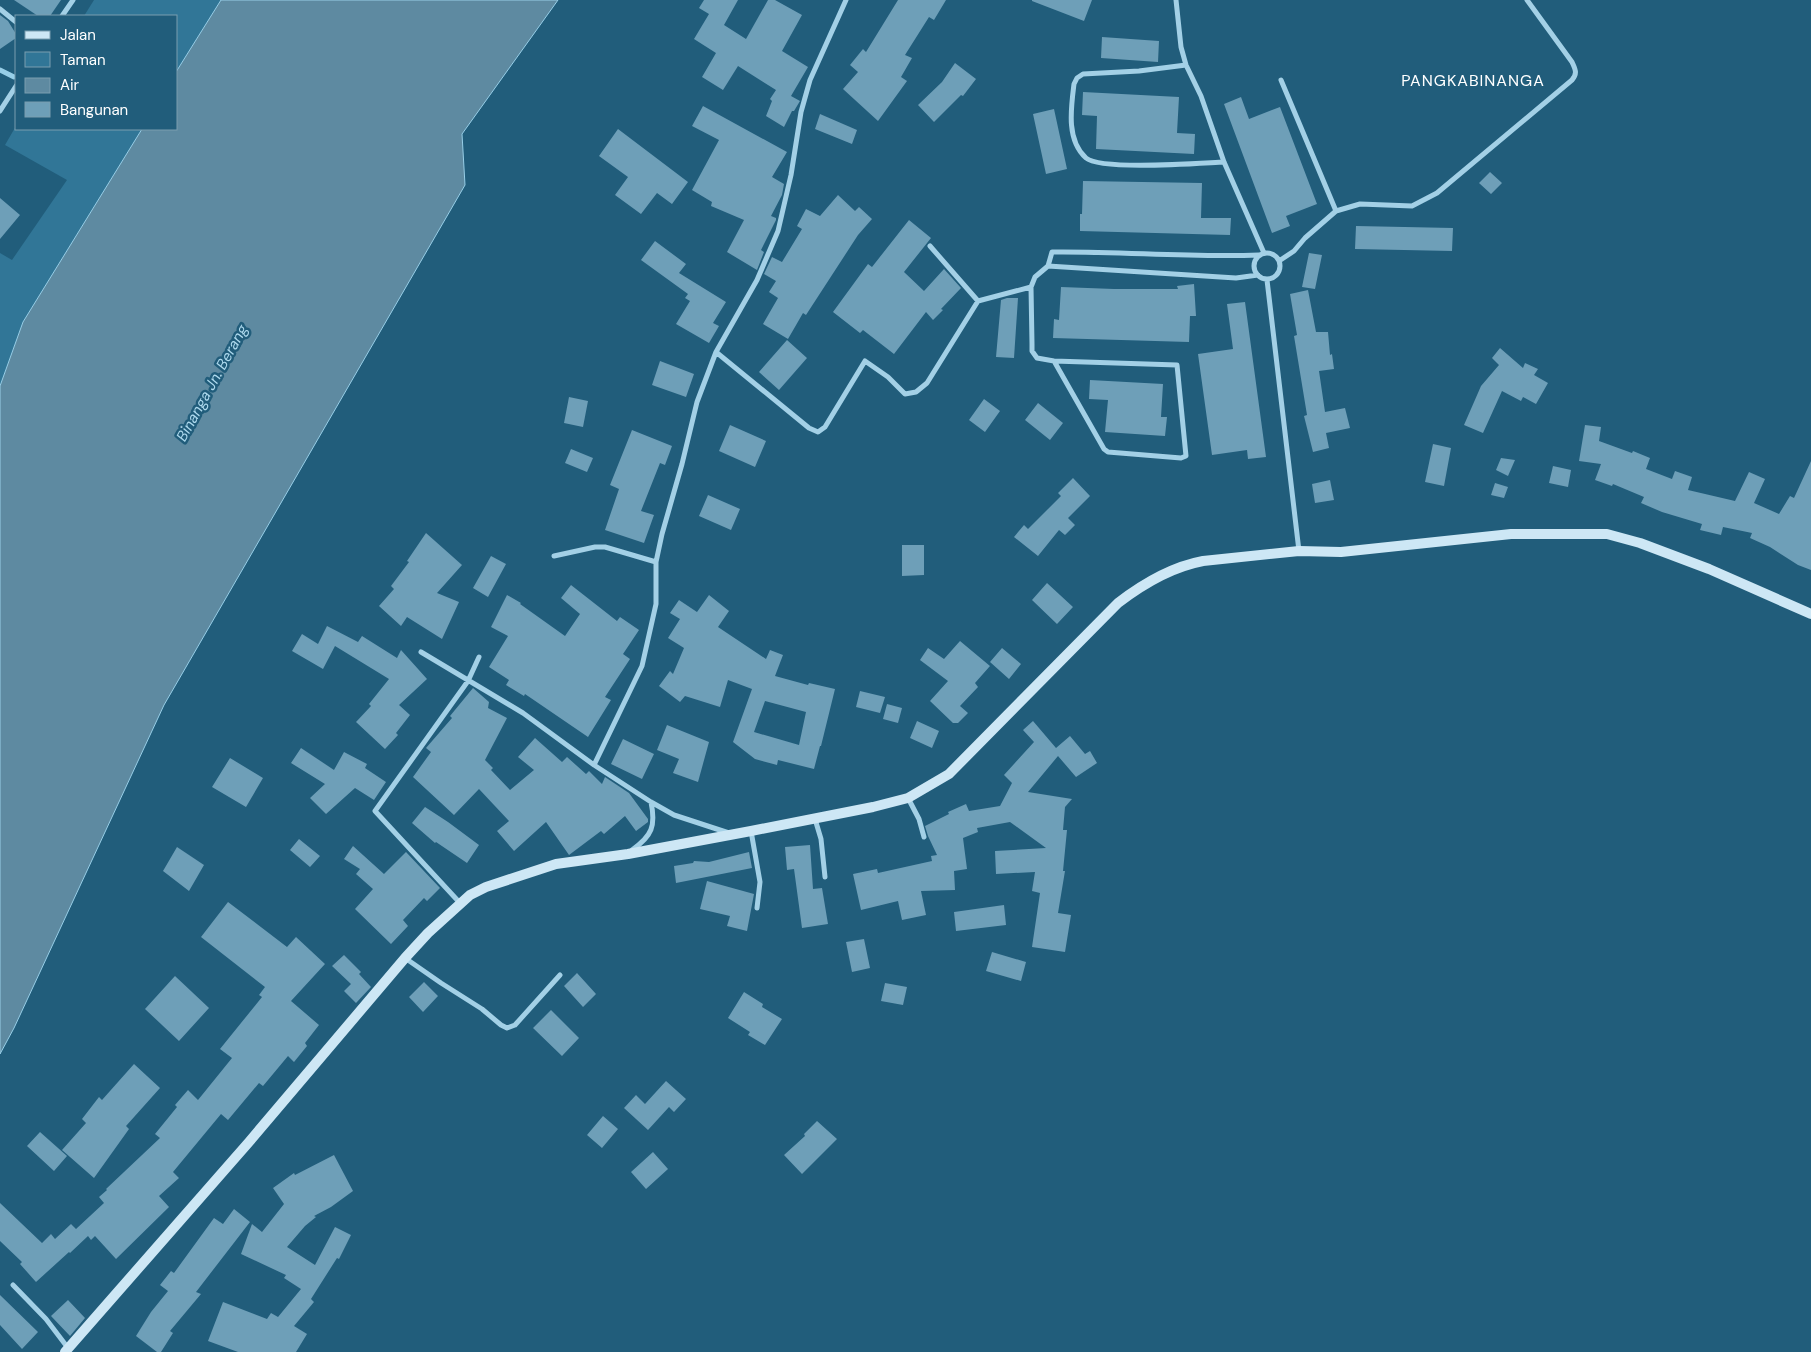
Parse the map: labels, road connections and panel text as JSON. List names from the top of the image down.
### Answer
{
  "districts": ["PANGKABINANGA"],
  "water": ["Binanga Jn. Berang"],
  "legend": [
    "Jalan",
    "Taman",
    "Air",
    "Bangunan"
  ]
}
